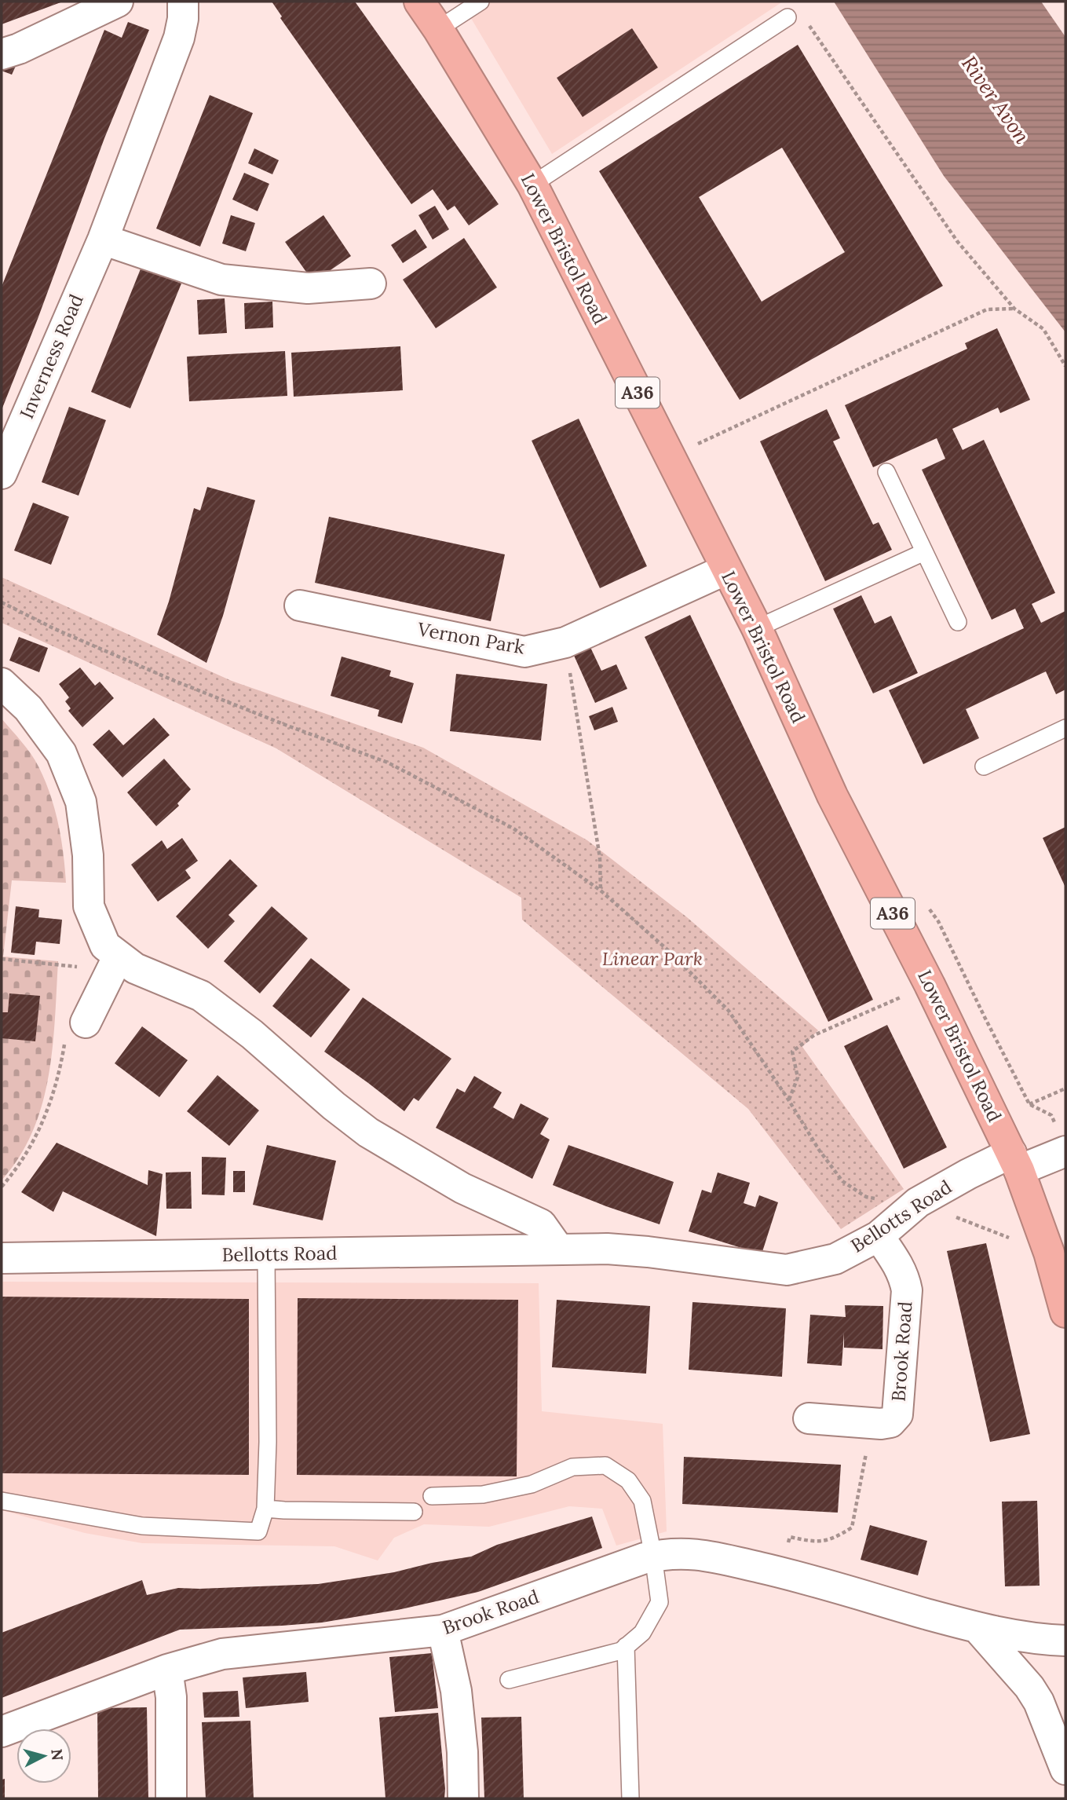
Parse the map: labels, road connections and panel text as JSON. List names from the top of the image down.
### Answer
{
  "streets": {
    "highway": ["Lower Bristol Road", "A36"],
    "street": [
      "Inverness Road",
      "Vernon Park",
      "Bellotts Road",
      "Brook Road"
    ]
  },
  "crossings": [
    ["Lower Bristol Road", "Vernon Park"],
    ["Lower Bristol Road", "Bellotts Road"],
    ["Bellotts Road", "Brook Road"]
  ],
  "water": ["River Avon"],
  "parks": ["Linear Park"],
  "north": "right"
}
